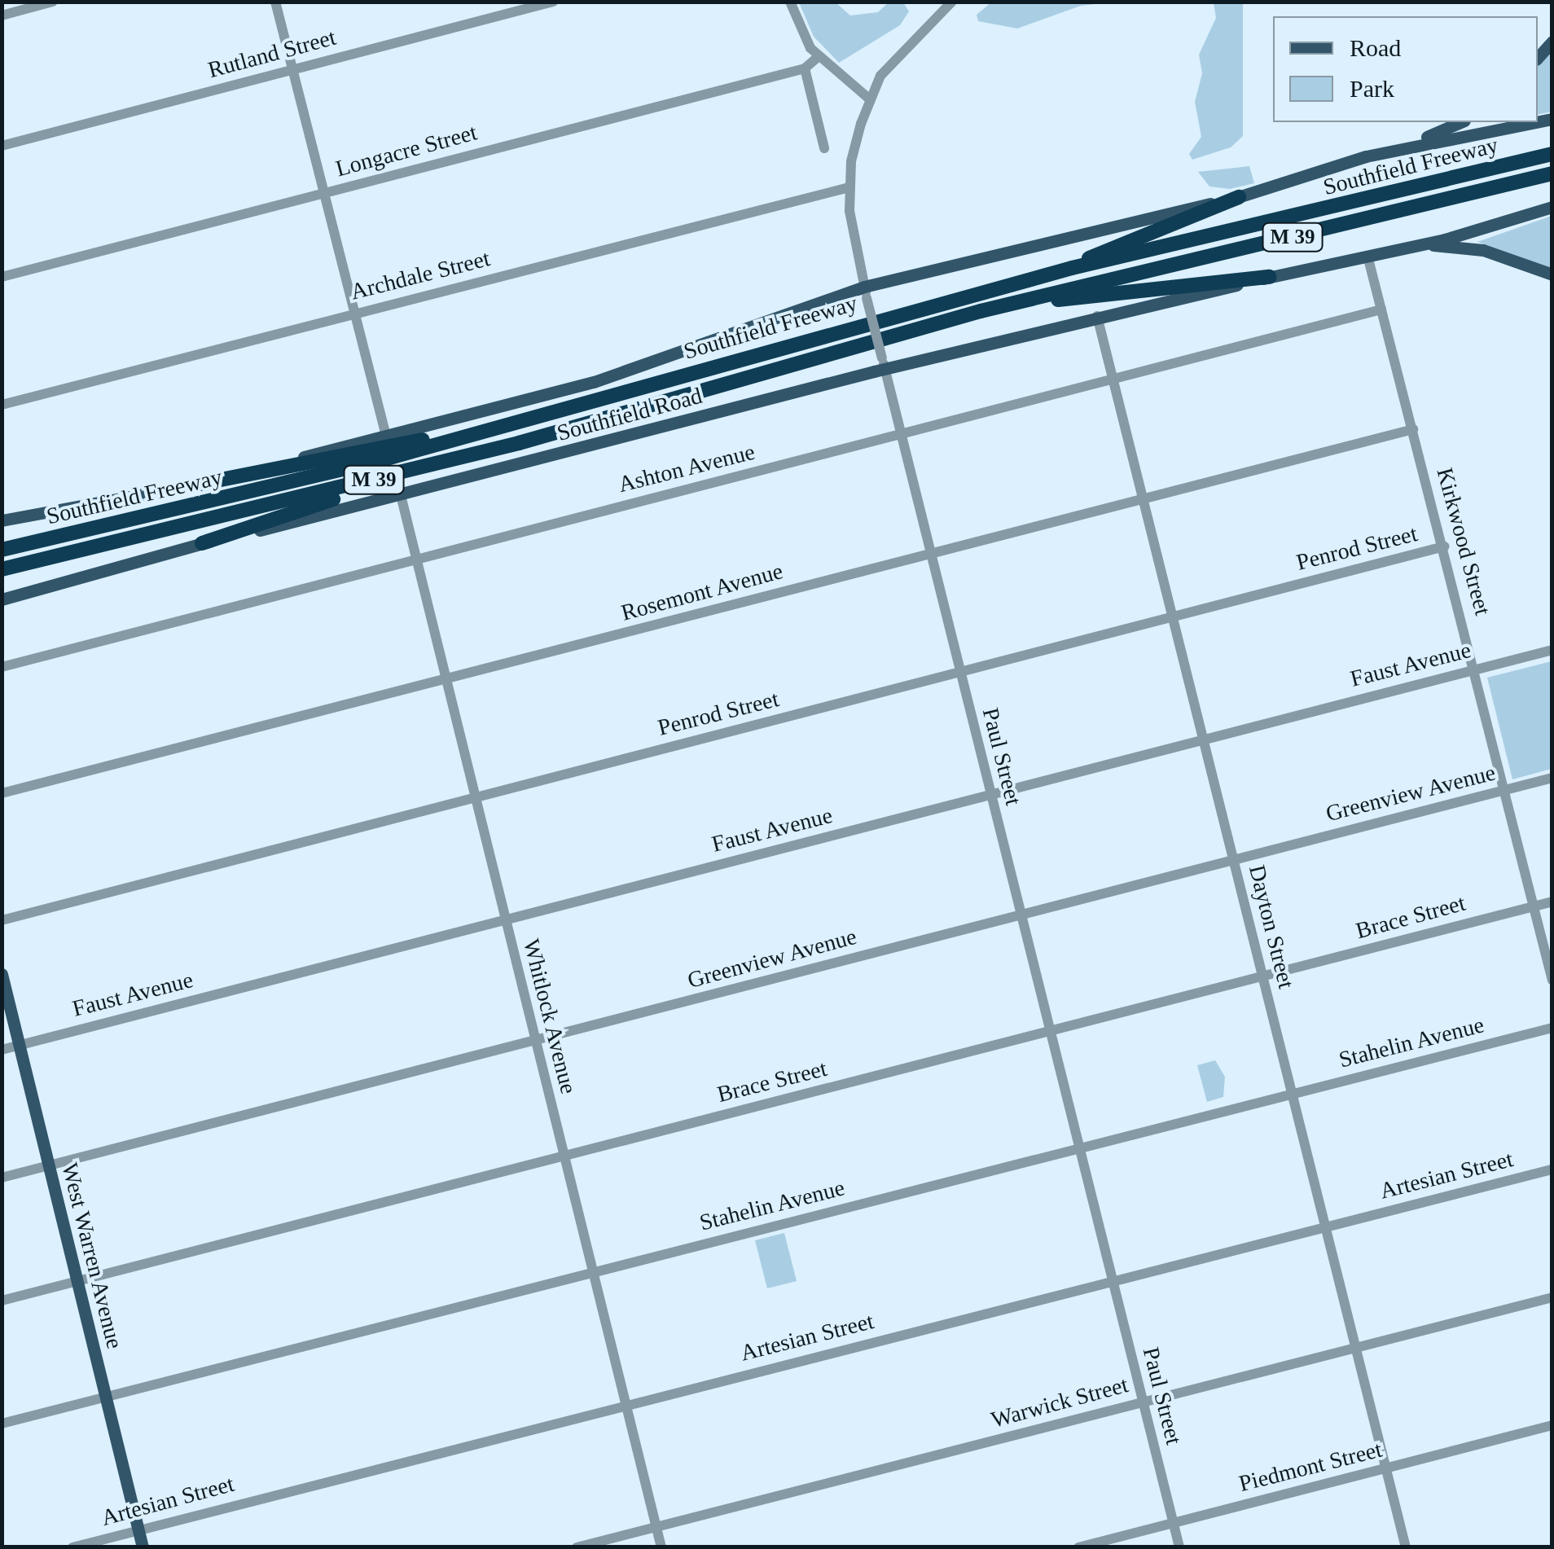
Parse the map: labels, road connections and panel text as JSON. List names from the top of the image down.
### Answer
{
  "streets": {
    "highway": ["Southfield Freeway", "M 39"],
    "main road": ["Southfield Road", "West Warren Avenue"],
    "street": [
      "Rutland Street",
      "Longacre Street",
      "Archdale Street",
      "Ashton Avenue",
      "Kirkwood Street",
      "Penrod Street",
      "Rosemont Avenue",
      "Faust Avenue",
      "Paul Street",
      "Greenview Avenue",
      "Brace Street",
      "Dayton Street",
      "Whitlock Avenue",
      "Stahelin Avenue",
      "Artesian Street",
      "Warwick Street",
      "Piedmont Street"
    ]
  },
  "crossings": [
    ["Archdale Street", "Paul Street"],
    ["Southfield Road", "Kirkwood Street"],
    ["Southfield Road", "Paul Street"],
    ["Southfield Road", "Dayton Street"],
    ["Southfield Road", "Whitlock Avenue"],
    ["Ashton Avenue", "Kirkwood Street"],
    ["Ashton Avenue", "Paul Street"],
    ["Ashton Avenue", "Dayton Street"],
    ["Ashton Avenue", "Whitlock Avenue"],
    ["Kirkwood Street", "Penrod Street"],
    ["Kirkwood Street", "Rosemont Avenue"],
    ["Kirkwood Street", "Faust Avenue"],
    ["Kirkwood Street", "Greenview Avenue"],
    ["Kirkwood Street", "Brace Street"],
    ["Penrod Street", "Paul Street"],
    ["Penrod Street", "Dayton Street"],
    ["Penrod Street", "Whitlock Avenue"],
    ["Rosemont Avenue", "Paul Street"],
    ["Rosemont Avenue", "Dayton Street"],
    ["Rosemont Avenue", "Whitlock Avenue"],
    ["Faust Avenue", "Paul Street"],
    ["Faust Avenue", "Dayton Street"],
    ["Faust Avenue", "Whitlock Avenue"],
    ["Faust Avenue", "West Warren Avenue"],
    ["Paul Street", "Greenview Avenue"],
    ["Paul Street", "Brace Street"],
    ["Paul Street", "Stahelin Avenue"],
    ["Paul Street", "Artesian Street"],
    ["Paul Street", "Warwick Street"],
    ["Paul Street", "Piedmont Street"],
    ["Greenview Avenue", "Dayton Street"],
    ["Greenview Avenue", "Whitlock Avenue"],
    ["Greenview Avenue", "West Warren Avenue"],
    ["Brace Street", "Dayton Street"],
    ["Brace Street", "Whitlock Avenue"],
    ["Brace Street", "West Warren Avenue"],
    ["Dayton Street", "Stahelin Avenue"],
    ["Dayton Street", "Artesian Street"],
    ["Dayton Street", "Warwick Street"],
    ["Dayton Street", "Piedmont Street"],
    ["Whitlock Avenue", "Stahelin Avenue"],
    ["Whitlock Avenue", "Artesian Street"],
    ["Whitlock Avenue", "Warwick Street"],
    ["Stahelin Avenue", "West Warren Avenue"],
    ["Artesian Street", "West Warren Avenue"]
  ],
  "legend": ["Road", "Park"]
}
